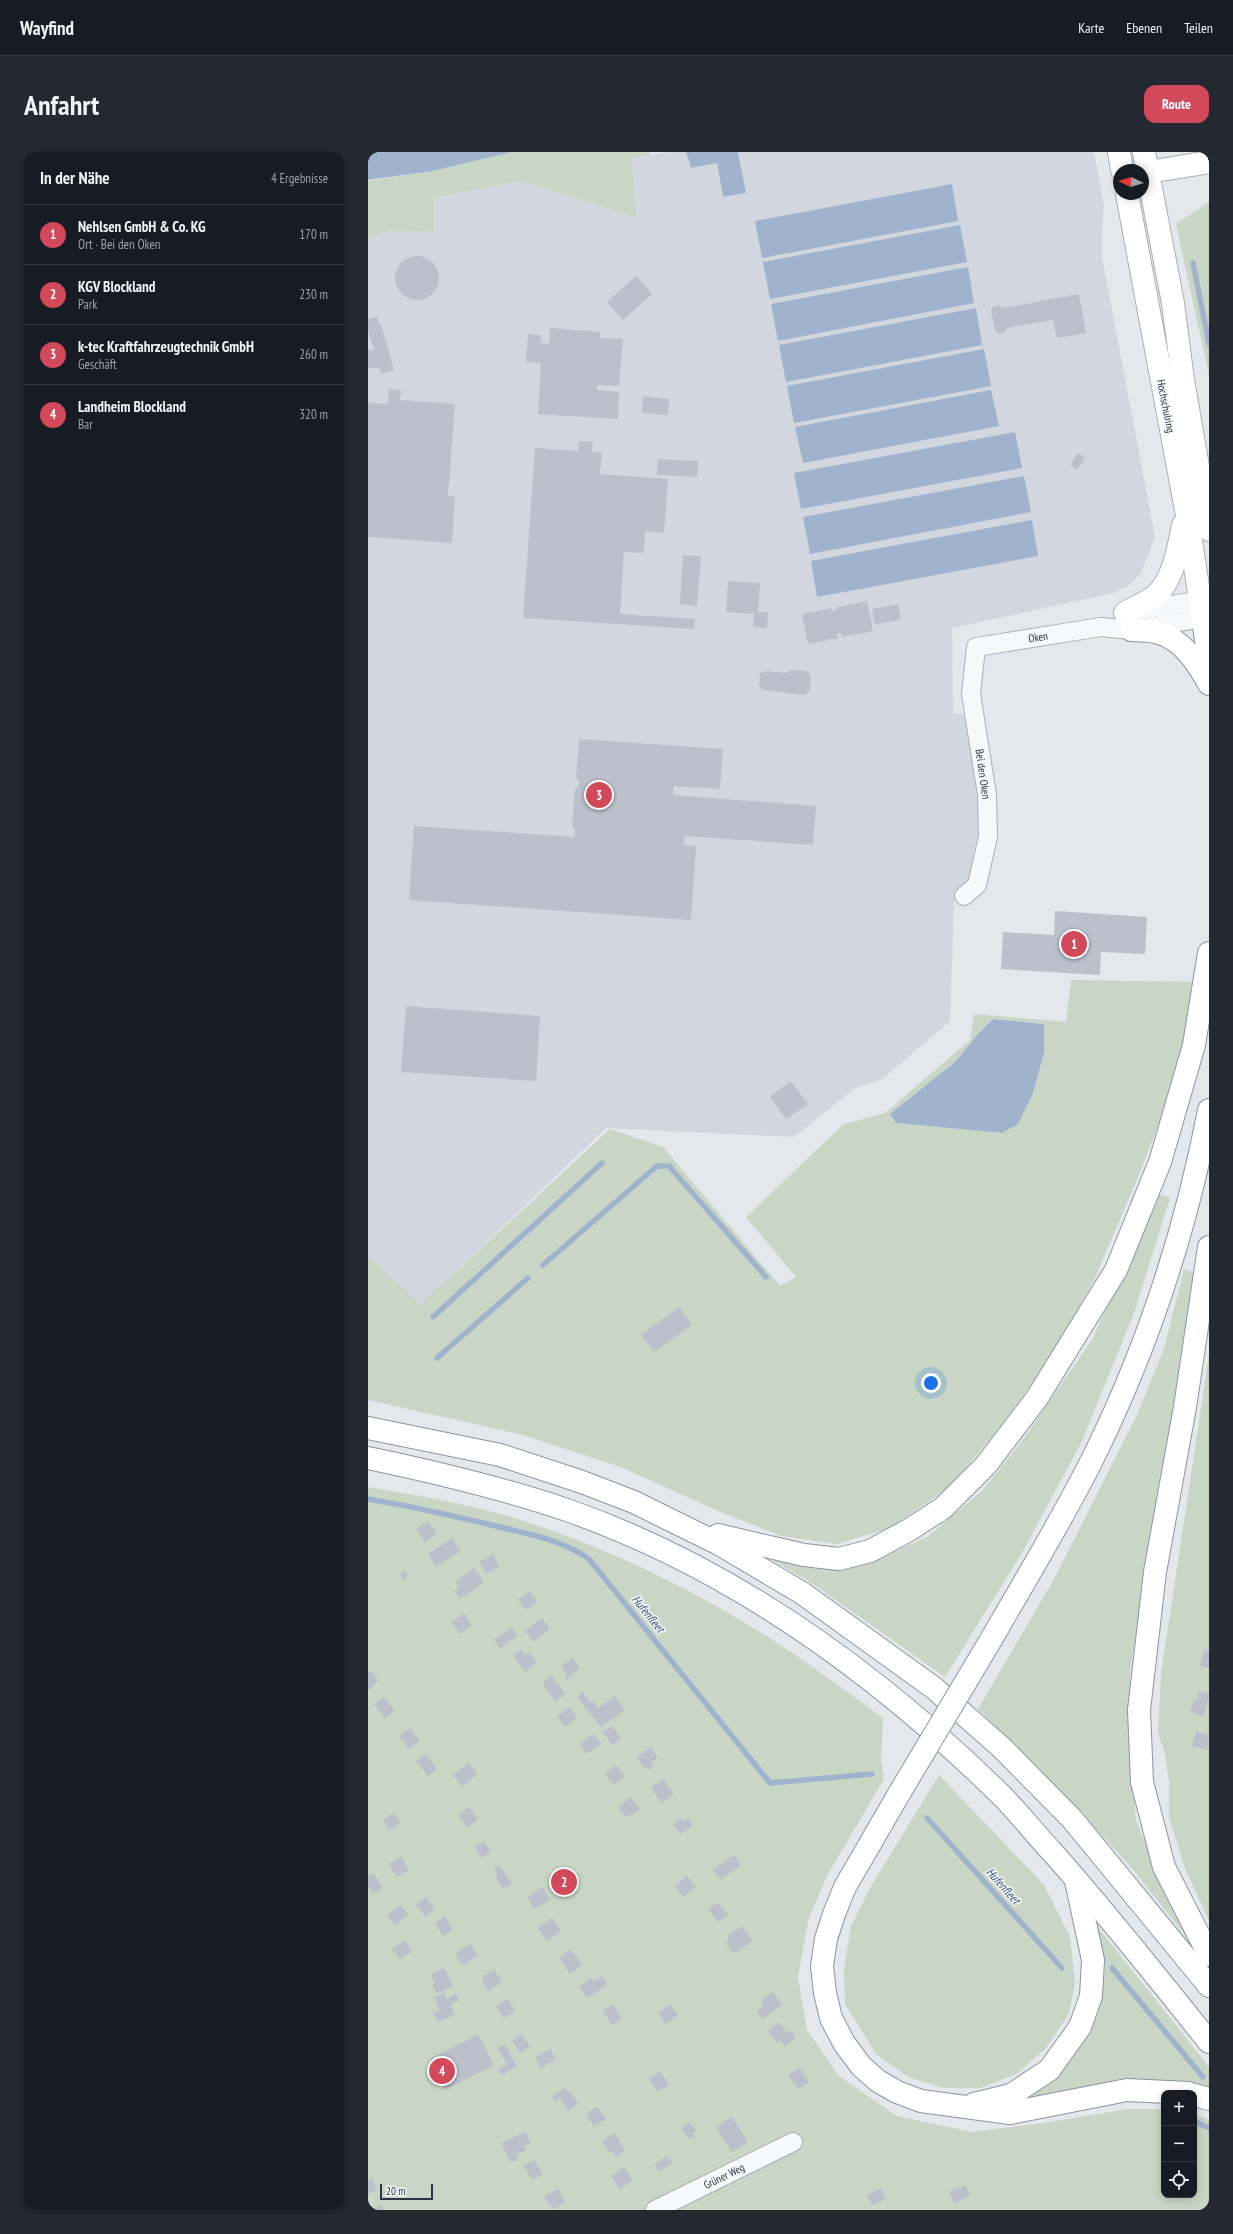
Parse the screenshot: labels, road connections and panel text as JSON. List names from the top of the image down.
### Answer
{
  "streets": {
    "main road": ["Hochschulring"],
    "street": ["Oken", "Bei den Oken", "Grüner Weg"]
  },
  "crossings": [
    ["Hochschulring", "Oken"],
    ["Oken", "Bei den Oken"]
  ],
  "water": ["Hufenfleet"],
  "scale_bar": "20 m",
  "north": "left",
  "page": {
    "header": "Wayfind",
    "nav": ["Karte", "Ebenen", "Teilen"],
    "buttons": "Route",
    "title": "Anfahrt",
    "heading": ["In der Nähe", "4 Ergebnisse"],
    "list": [
      {
        "mark": "1",
        "name": "Nehlsen GmbH & Co. KG",
        "note": "Ort · Bei den Oken",
        "value": "170 m"
      },
      {
        "mark": "2",
        "name": "KGV Blockland",
        "note": "Park",
        "value": "230 m"
      },
      {
        "mark": "3",
        "name": "k-tec Kraftfahrzeugtechnik GmbH",
        "note": "Geschäft",
        "value": "260 m"
      },
      {
        "mark": "4",
        "name": "Landheim Blockland",
        "note": "Bar",
        "value": "320 m"
      }
    ],
    "pins": [
      "3",
      "1",
      "2",
      "4"
    ],
    "map_buttons": ["+", "−"],
    "scale": "20 m"
  }
}
